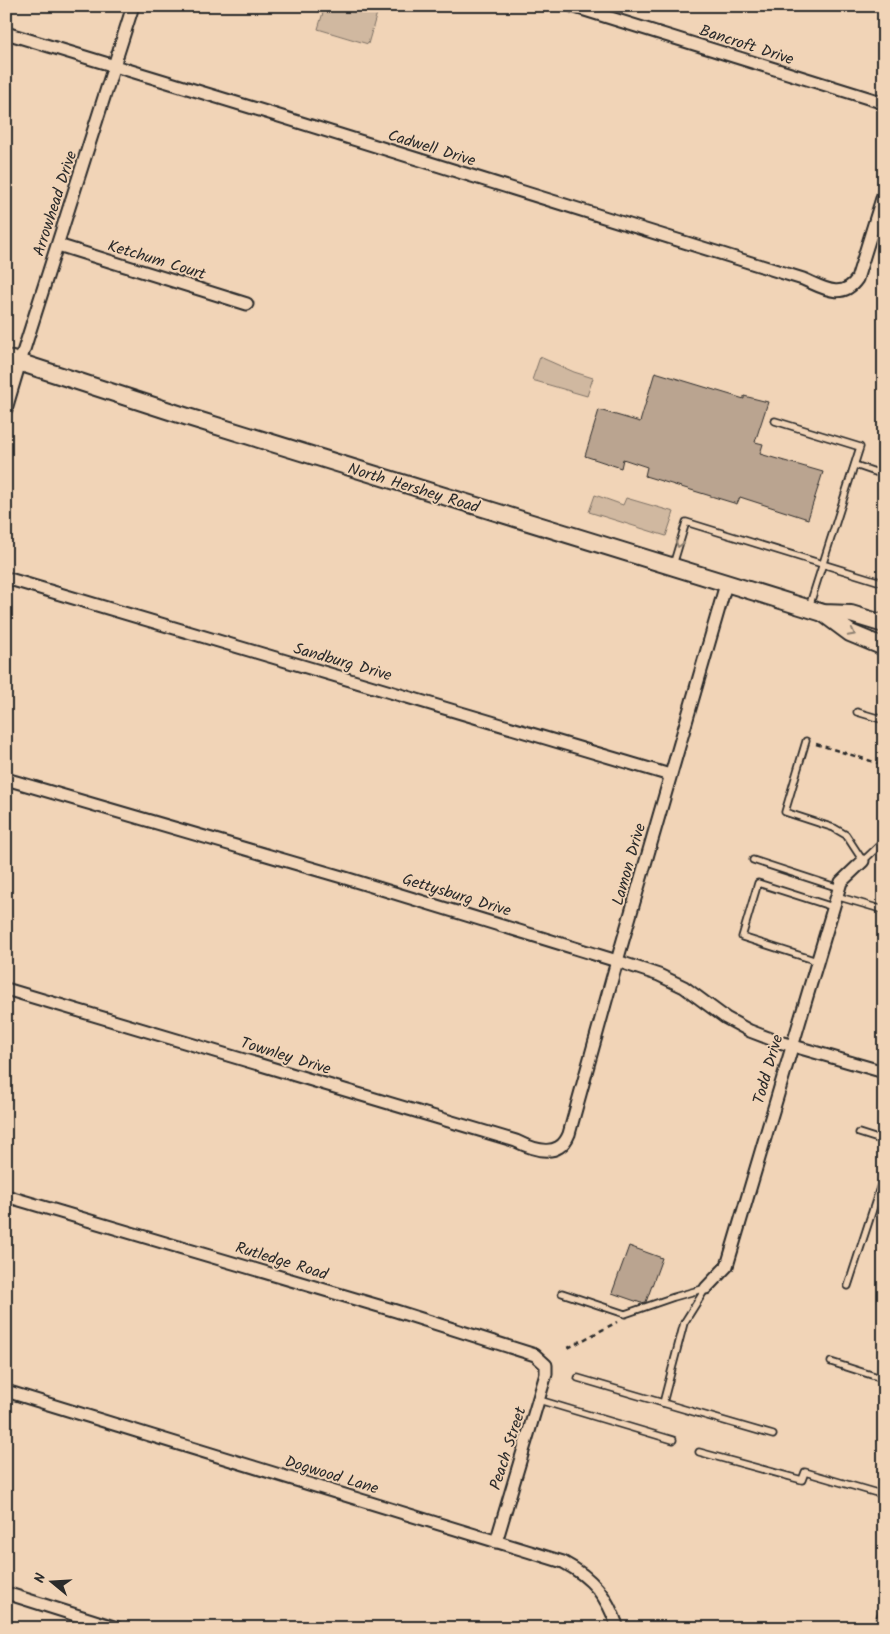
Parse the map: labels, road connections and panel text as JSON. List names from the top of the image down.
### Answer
{
  "streets": {
    "main road": ["North Hershey Road"],
    "street": [
      "Bancroft Drive",
      "Cadwell Drive",
      "Arrowhead Drive",
      "Ketchum Court",
      "Sandburg Drive",
      "Lamon Drive",
      "Gettysburg Drive",
      "Townley Drive",
      "Todd Drive",
      "Rutledge Road",
      "Peach Street",
      "Dogwood Lane"
    ]
  },
  "crossings": [
    ["Cadwell Drive", "Arrowhead Drive"],
    ["Arrowhead Drive", "Ketchum Court"],
    ["Arrowhead Drive", "North Hershey Road"],
    ["North Hershey Road", "Lamon Drive"],
    ["Sandburg Drive", "Lamon Drive"],
    ["Lamon Drive", "Gettysburg Drive"],
    ["Lamon Drive", "Townley Drive"],
    ["Gettysburg Drive", "Todd Drive"],
    ["Rutledge Road", "Peach Street"],
    ["Peach Street", "Dogwood Lane"]
  ],
  "north": "left"
}
